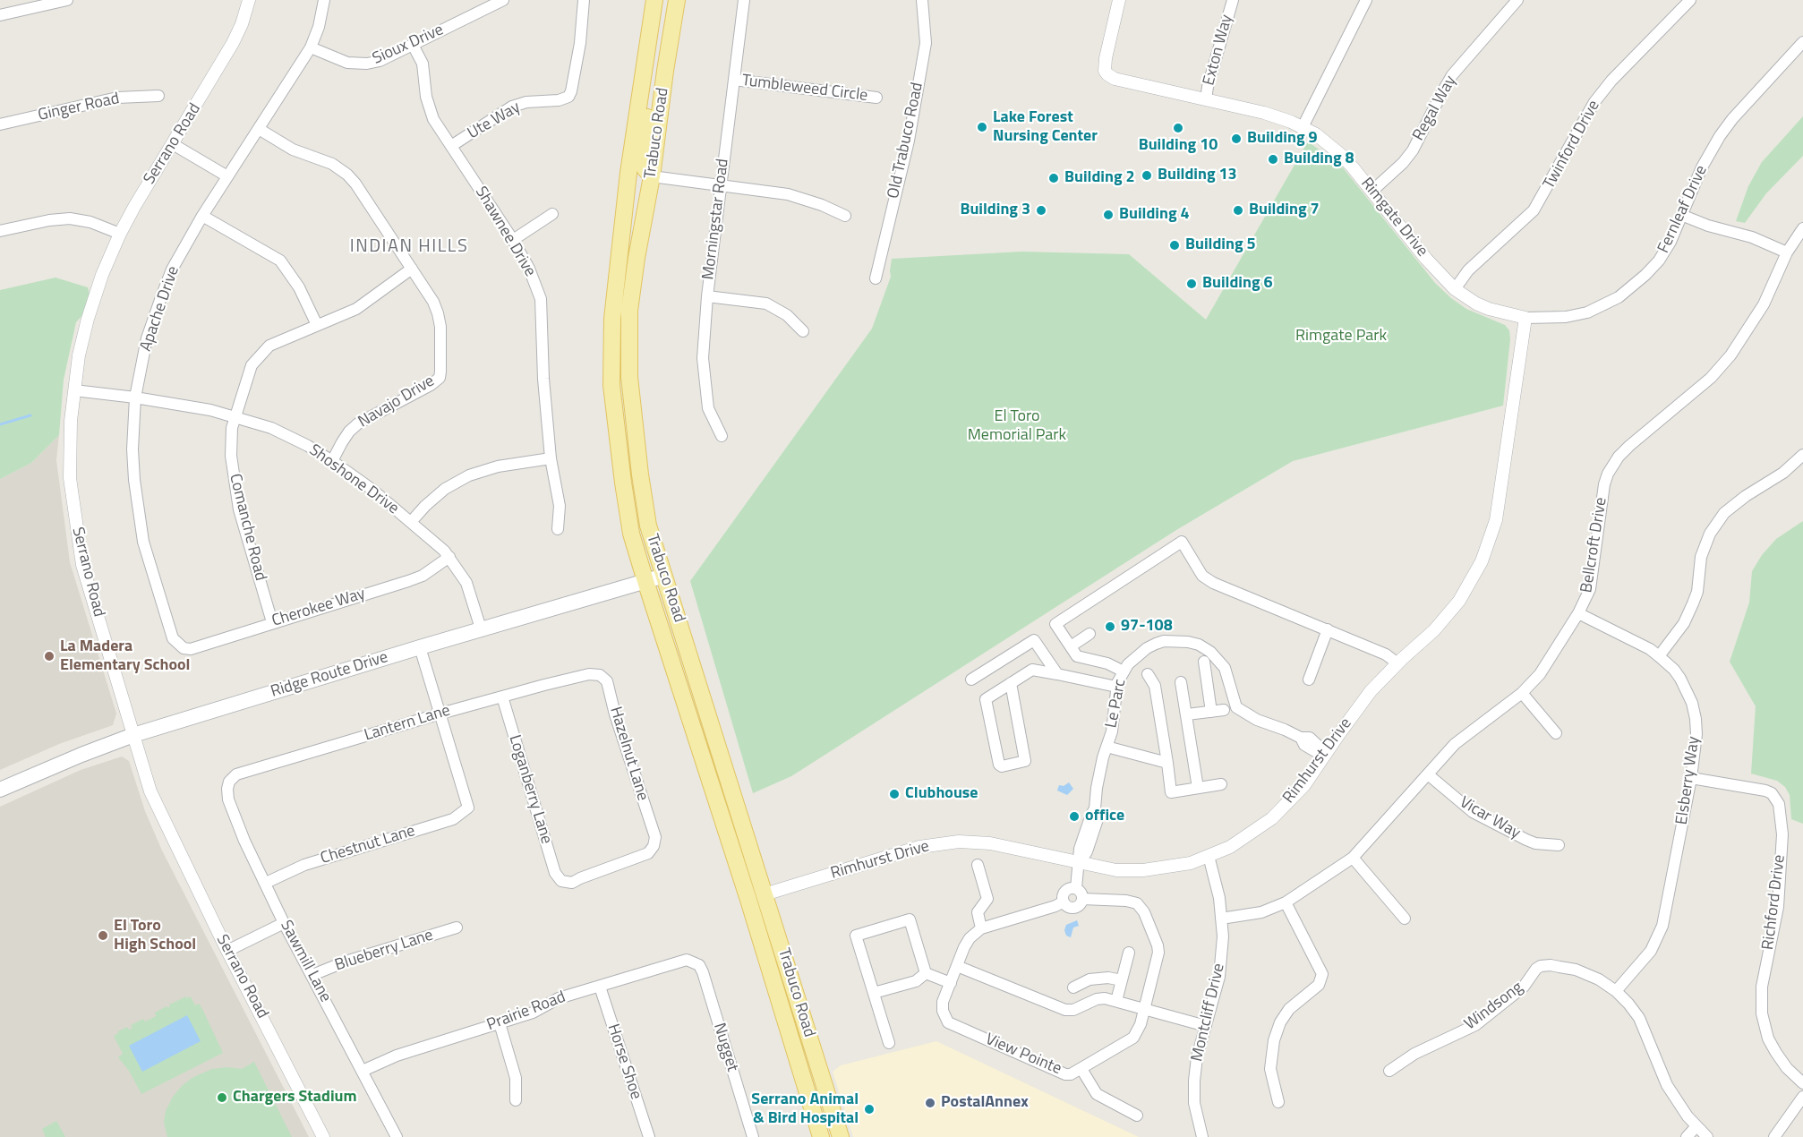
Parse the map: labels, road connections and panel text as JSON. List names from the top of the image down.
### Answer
{
  "streets": {
    "main road": ["Trabuco Road", "Ridge Route Drive"],
    "street": [
      "Sioux Drive",
      "Exton Way",
      "Tumbleweed Circle",
      "Ginger Road",
      "Regal Way",
      "Ute Way",
      "Old Trabuco Road",
      "Serrano Road",
      "Twinford Drive",
      "Fernleaf Drive",
      "Rimgate Drive",
      "Morningstar Road",
      "Shawnee Drive",
      "Apache Drive",
      "Navajo Drive",
      "Shoshone Drive",
      "Comanche Road",
      "Bellcroft Drive",
      "Cherokee Way",
      "Le Parc",
      "Lantern Lane",
      "Hazelnut Lane",
      "Rimhurst Drive",
      "Elsberry Way",
      "Loganberry Lane",
      "Vicar Way",
      "Chestnut Lane",
      "Richford Drive",
      "Blueberry Lane",
      "Sawmill Lane",
      "Windsong",
      "Prairie Road",
      "Montcliff Drive",
      "Nugget",
      "View Pointe",
      "Horse Shoe"
    ]
  },
  "crossings": [
    ["Sioux Drive", "Shawnee Drive"],
    ["Sioux Drive", "Apache Drive"],
    ["Exton Way", "Rimgate Drive"],
    ["Tumbleweed Circle", "Morningstar Road"],
    ["Regal Way", "Rimgate Drive"],
    ["Ute Way", "Shawnee Drive"],
    ["Trabuco Road", "Ridge Route Drive"],
    ["Trabuco Road", "Rimhurst Drive"],
    ["Serrano Road", "Shoshone Drive"],
    ["Serrano Road", "Ridge Route Drive"],
    ["Twinford Drive", "Rimgate Drive"],
    ["Fernleaf Drive", "Rimgate Drive"],
    ["Fernleaf Drive", "Rimhurst Drive"],
    ["Rimgate Drive", "Rimhurst Drive"],
    ["Apache Drive", "Navajo Drive"],
    ["Apache Drive", "Shoshone Drive"],
    ["Apache Drive", "Cherokee Way"],
    ["Navajo Drive", "Shoshone Drive"],
    ["Navajo Drive", "Comanche Road"],
    ["Shoshone Drive", "Comanche Road"],
    ["Shoshone Drive", "Cherokee Way"],
    ["Shoshone Drive", "Ridge Route Drive"],
    ["Comanche Road", "Cherokee Way"],
    ["Bellcroft Drive", "Elsberry Way"],
    ["Bellcroft Drive", "Vicar Way"],
    ["Bellcroft Drive", "Montcliff Drive"],
    ["Le Parc", "Rimhurst Drive"],
    ["Le Parc", "View Pointe"],
    ["Lantern Lane", "Hazelnut Lane"],
    ["Lantern Lane", "Loganberry Lane"],
    ["Lantern Lane", "Chestnut Lane"],
    ["Lantern Lane", "Sawmill Lane"],
    ["Hazelnut Lane", "Loganberry Lane"],
    ["Rimhurst Drive", "Montcliff Drive"],
    ["Elsberry Way", "Richford Drive"],
    ["Elsberry Way", "Windsong"],
    ["Chestnut Lane", "Sawmill Lane"],
    ["Blueberry Lane", "Sawmill Lane"],
    ["Sawmill Lane", "Prairie Road"],
    ["Prairie Road", "Nugget"],
    ["Prairie Road", "Horse Shoe"]
  ],
  "districts": ["INDIAN HILLS"],
  "parks": ["Rimgate Park", "El Toro Memorial Park"],
  "places": [
    "Lake Forest Nursing Center",
    "Building 10",
    "Building 9",
    "Building 8",
    "Building 13",
    "Building 2",
    "Building 3",
    "Building 7",
    "Building 4",
    "Building 5",
    "Building 6",
    "97-108",
    "La Madera Elementary School",
    "Clubhouse",
    "office",
    "El Toro High School",
    "Chargers Stadium",
    "PostalAnnex",
    "Serrano Animal & Bird Hospital"
  ]
}
